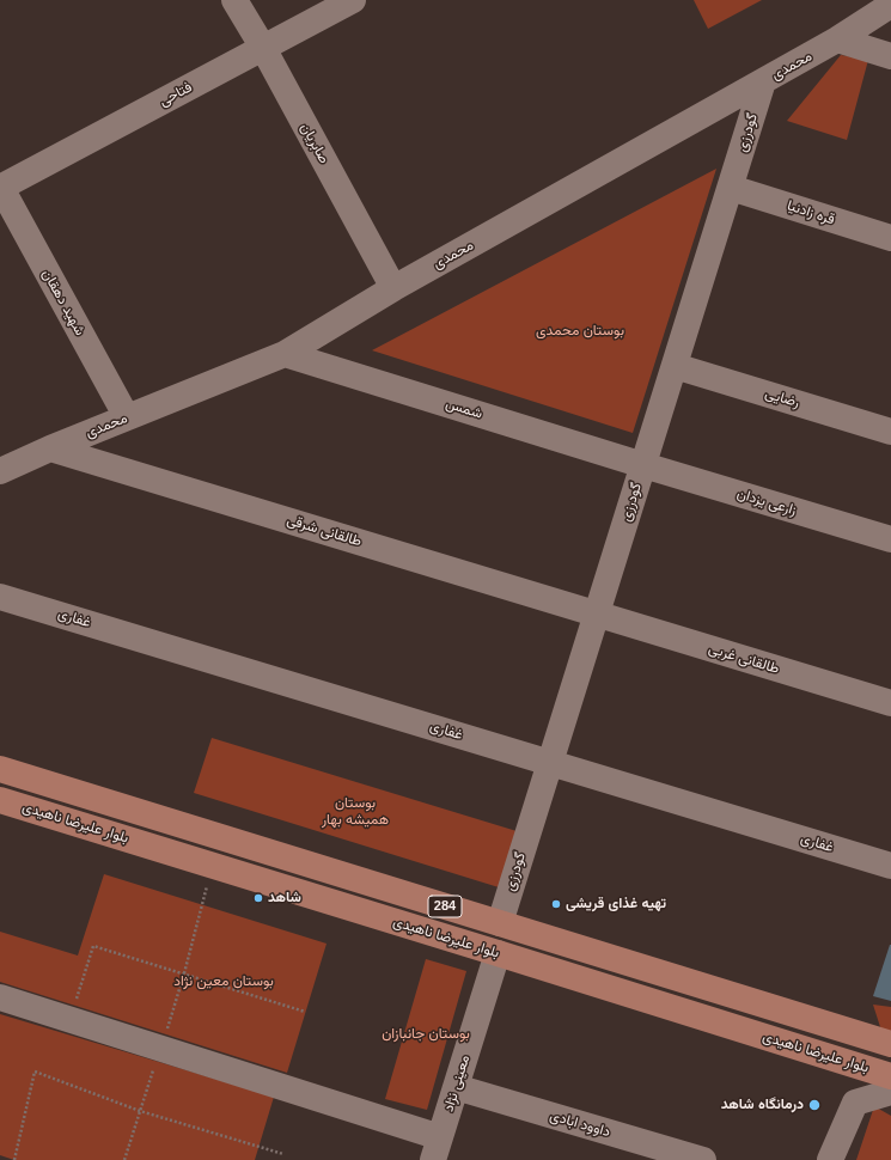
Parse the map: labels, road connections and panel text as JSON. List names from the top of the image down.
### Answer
{
  "streets": {
    "main road": ["بلوار علیرضا ناهیدی", "284"],
    "street": [
      "محمدی",
      "فتاحی",
      "گودرزی",
      "صابریان",
      "قره زادنیا",
      "شهید دهقان",
      "رضایی",
      "شمس",
      "زارعی یزدان",
      "طالقانی شرقی",
      "غفاری",
      "طالقانی غربی",
      "معینی نژاد",
      "داوود ابادی"
    ]
  },
  "crossings": [
    ["محمدی", "گودرزی"],
    ["محمدی", "صابریان"],
    ["محمدی", "شهید دهقان"],
    ["محمدی", "شمس"],
    ["محمدی", "طالقانی شرقی"],
    ["فتاحی", "صابریان"],
    ["فتاحی", "شهید دهقان"],
    ["گودرزی", "قره زادنیا"],
    ["گودرزی", "رضایی"],
    ["گودرزی", "شمس"],
    ["گودرزی", "زارعی یزدان"],
    ["گودرزی", "طالقانی شرقی"],
    ["گودرزی", "غفاری"],
    ["گودرزی", "طالقانی غربی"],
    ["گودرزی", "بلوار علیرضا ناهیدی"],
    ["شمس", "زارعی یزدان"],
    ["طالقانی شرقی", "طالقانی غربی"],
    ["بلوار علیرضا ناهیدی", "معینی نژاد"],
    ["معینی نژاد", "داوود ابادی"]
  ],
  "parks": [
    "بوستان محمدی",
    "بوستان همیشه بهار",
    "بوستان معین نژاد",
    "بوستان جانبازان"
  ],
  "places": ["شاهد", "تهیه غذای قریشی", "درمانگاه شاهد"]
}
